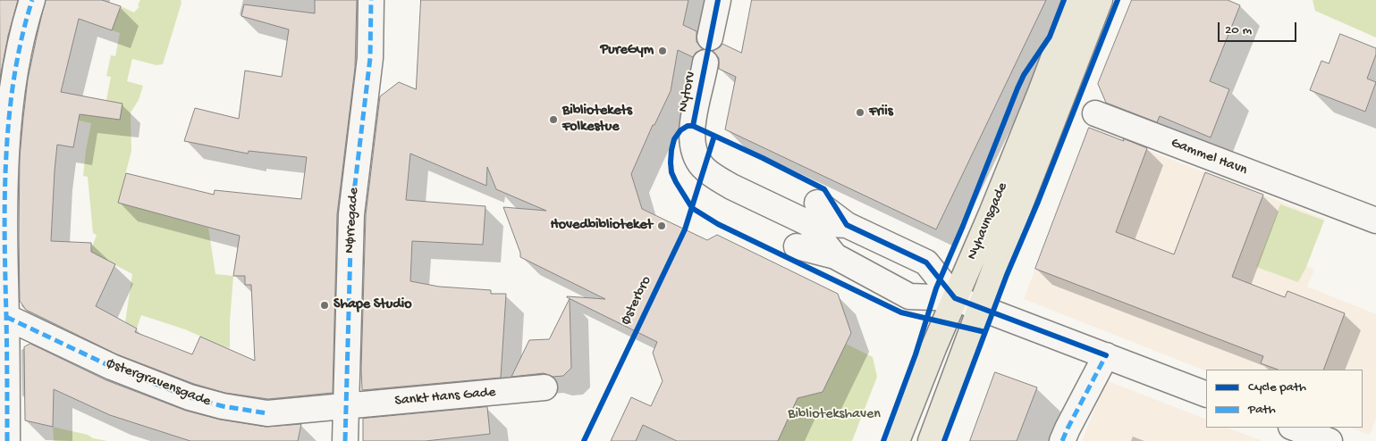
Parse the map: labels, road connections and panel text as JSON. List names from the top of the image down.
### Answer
{
  "streets": {
    "main road": ["Nyhavnsgade"],
    "street": [
      "Nytorv",
      "Gammel Havn",
      "Nørregade",
      "Østergravensgade",
      "Sankt Hans Gade"
    ],
    "cycle path": ["Østerbro"]
  },
  "crossings": [
    ["Nørregade", "Østergravensgade"],
    ["Nørregade", "Sankt Hans Gade"],
    ["Østergravensgade", "Sankt Hans Gade"]
  ],
  "parks": ["Bibliotekshaven"],
  "places": [
    "PureGym",
    "Friis",
    "Bibliotekets Folkestue",
    "Hovedbiblioteket",
    "Shape Studio"
  ],
  "legend": ["Cycle path", "Path"],
  "scale_bar": "20 m"
}
